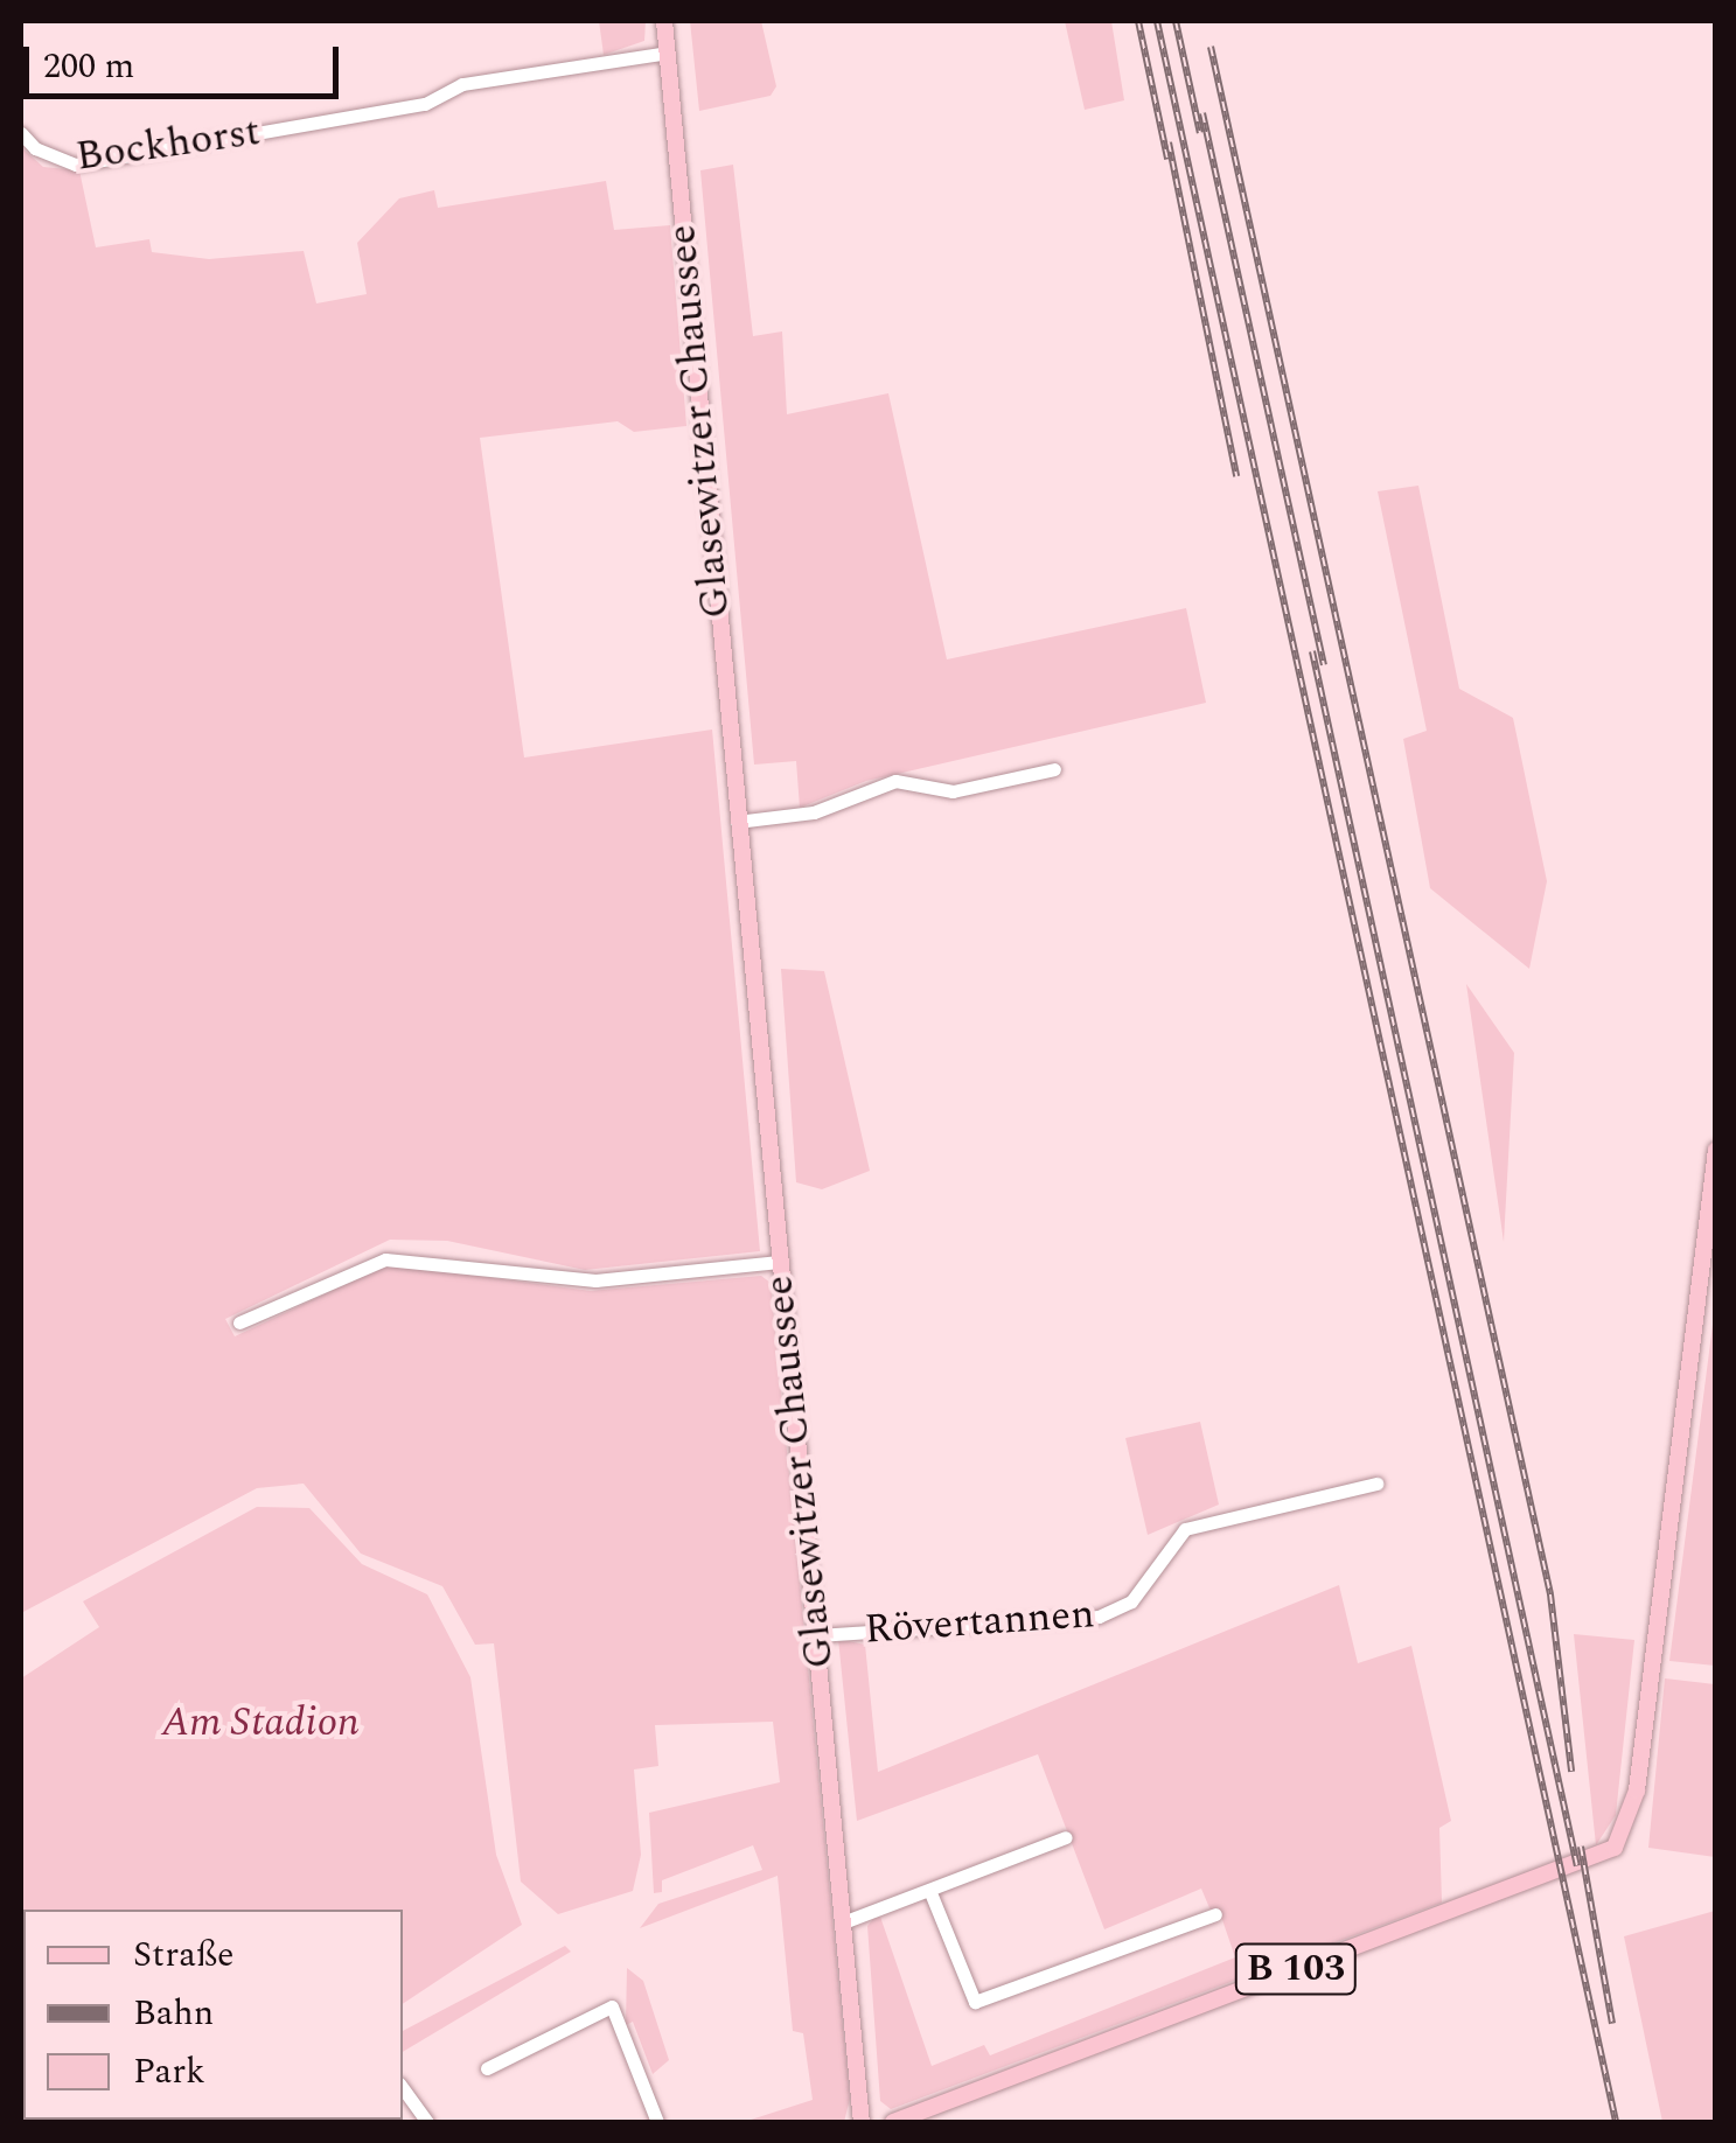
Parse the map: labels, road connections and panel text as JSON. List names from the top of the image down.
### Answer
{
  "streets": {
    "main road": ["Glasewitzer Chaussee", "B 103"],
    "street": ["Bockhorst", "Rövertannen"]
  },
  "crossings": [
    ["Bockhorst", "Glasewitzer Chaussee"],
    ["Glasewitzer Chaussee", "Rövertannen"]
  ],
  "parks": ["Am Stadion"],
  "legend": ["Straße", "Bahn", "Park"],
  "scale_bar": "200 m"
}
